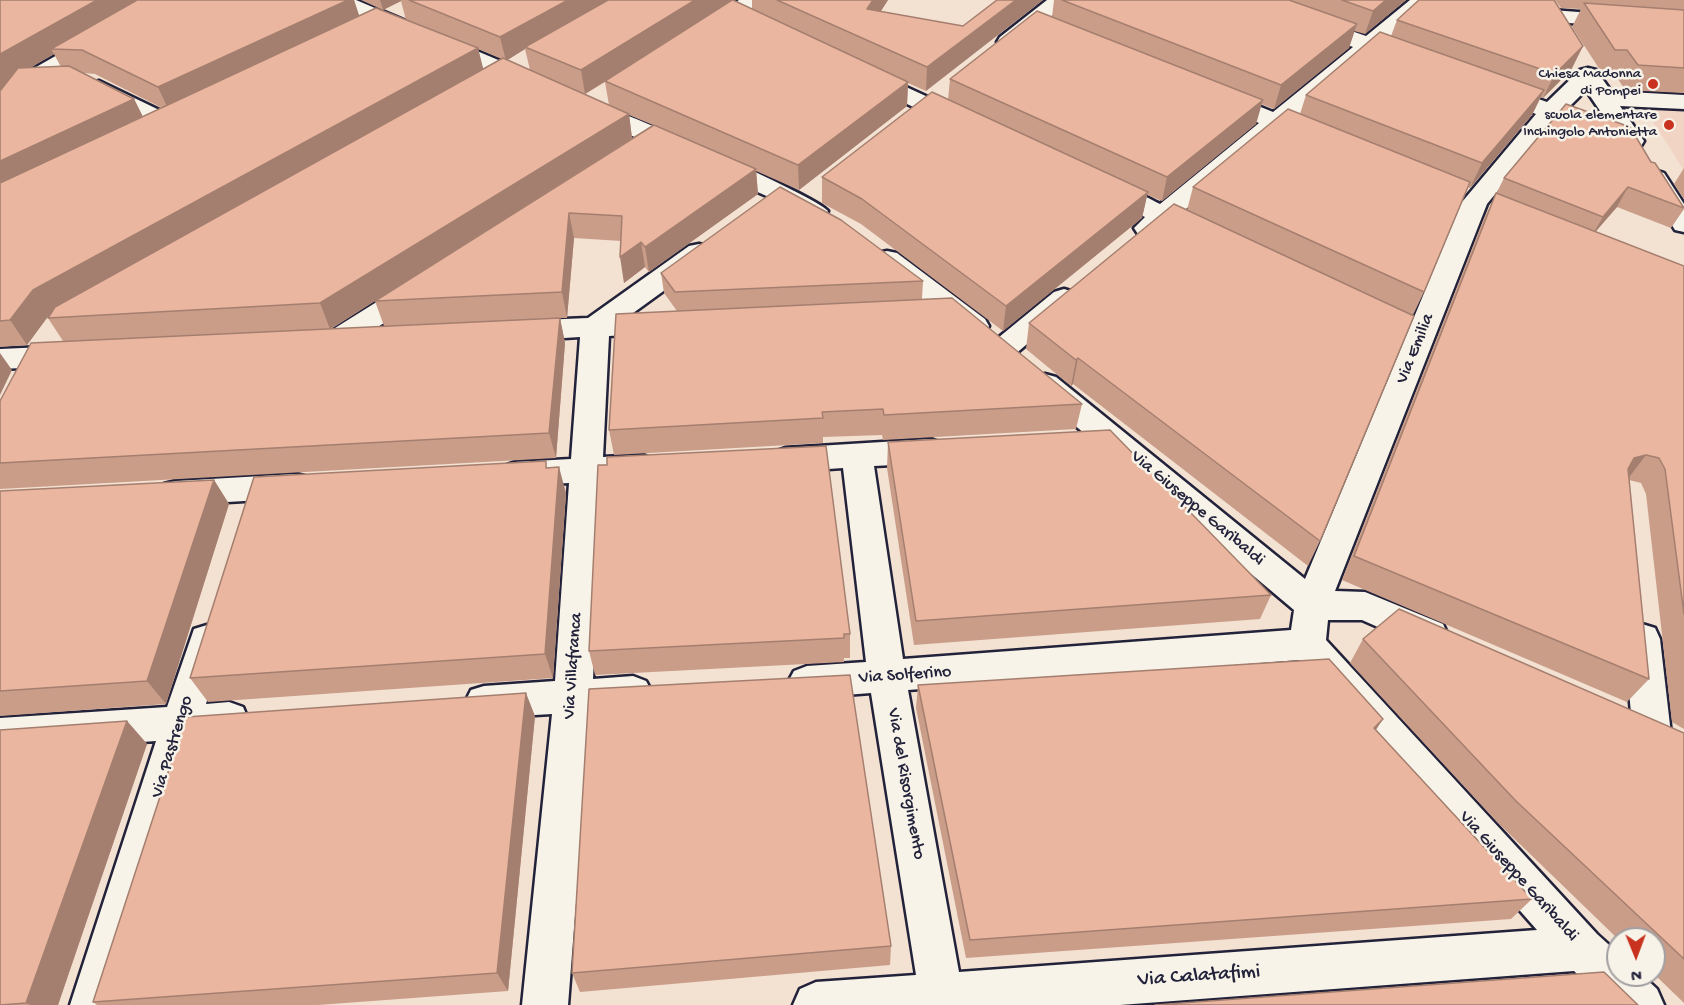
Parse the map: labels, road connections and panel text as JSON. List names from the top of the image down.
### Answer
{
  "streets": {
    "street": [
      "Via Emilia",
      "Via Giuseppe Garibaldi",
      "Via Villafranca",
      "Via Solferino",
      "Via Pastrengo",
      "Via del Risorgimento",
      "Via Calatafimi"
    ]
  },
  "crossings": [
    ["Via Emilia", "Via Giuseppe Garibaldi"],
    ["Via Giuseppe Garibaldi", "Via Solferino"],
    ["Via Giuseppe Garibaldi", "Via Calatafimi"],
    ["Via Solferino", "Via del Risorgimento"],
    ["Via del Risorgimento", "Via Calatafimi"]
  ],
  "places": ["Chiesa Madonna di Pompei", "scuola elementare Inchingolo Antonietta"],
  "north": "bottom"
}
